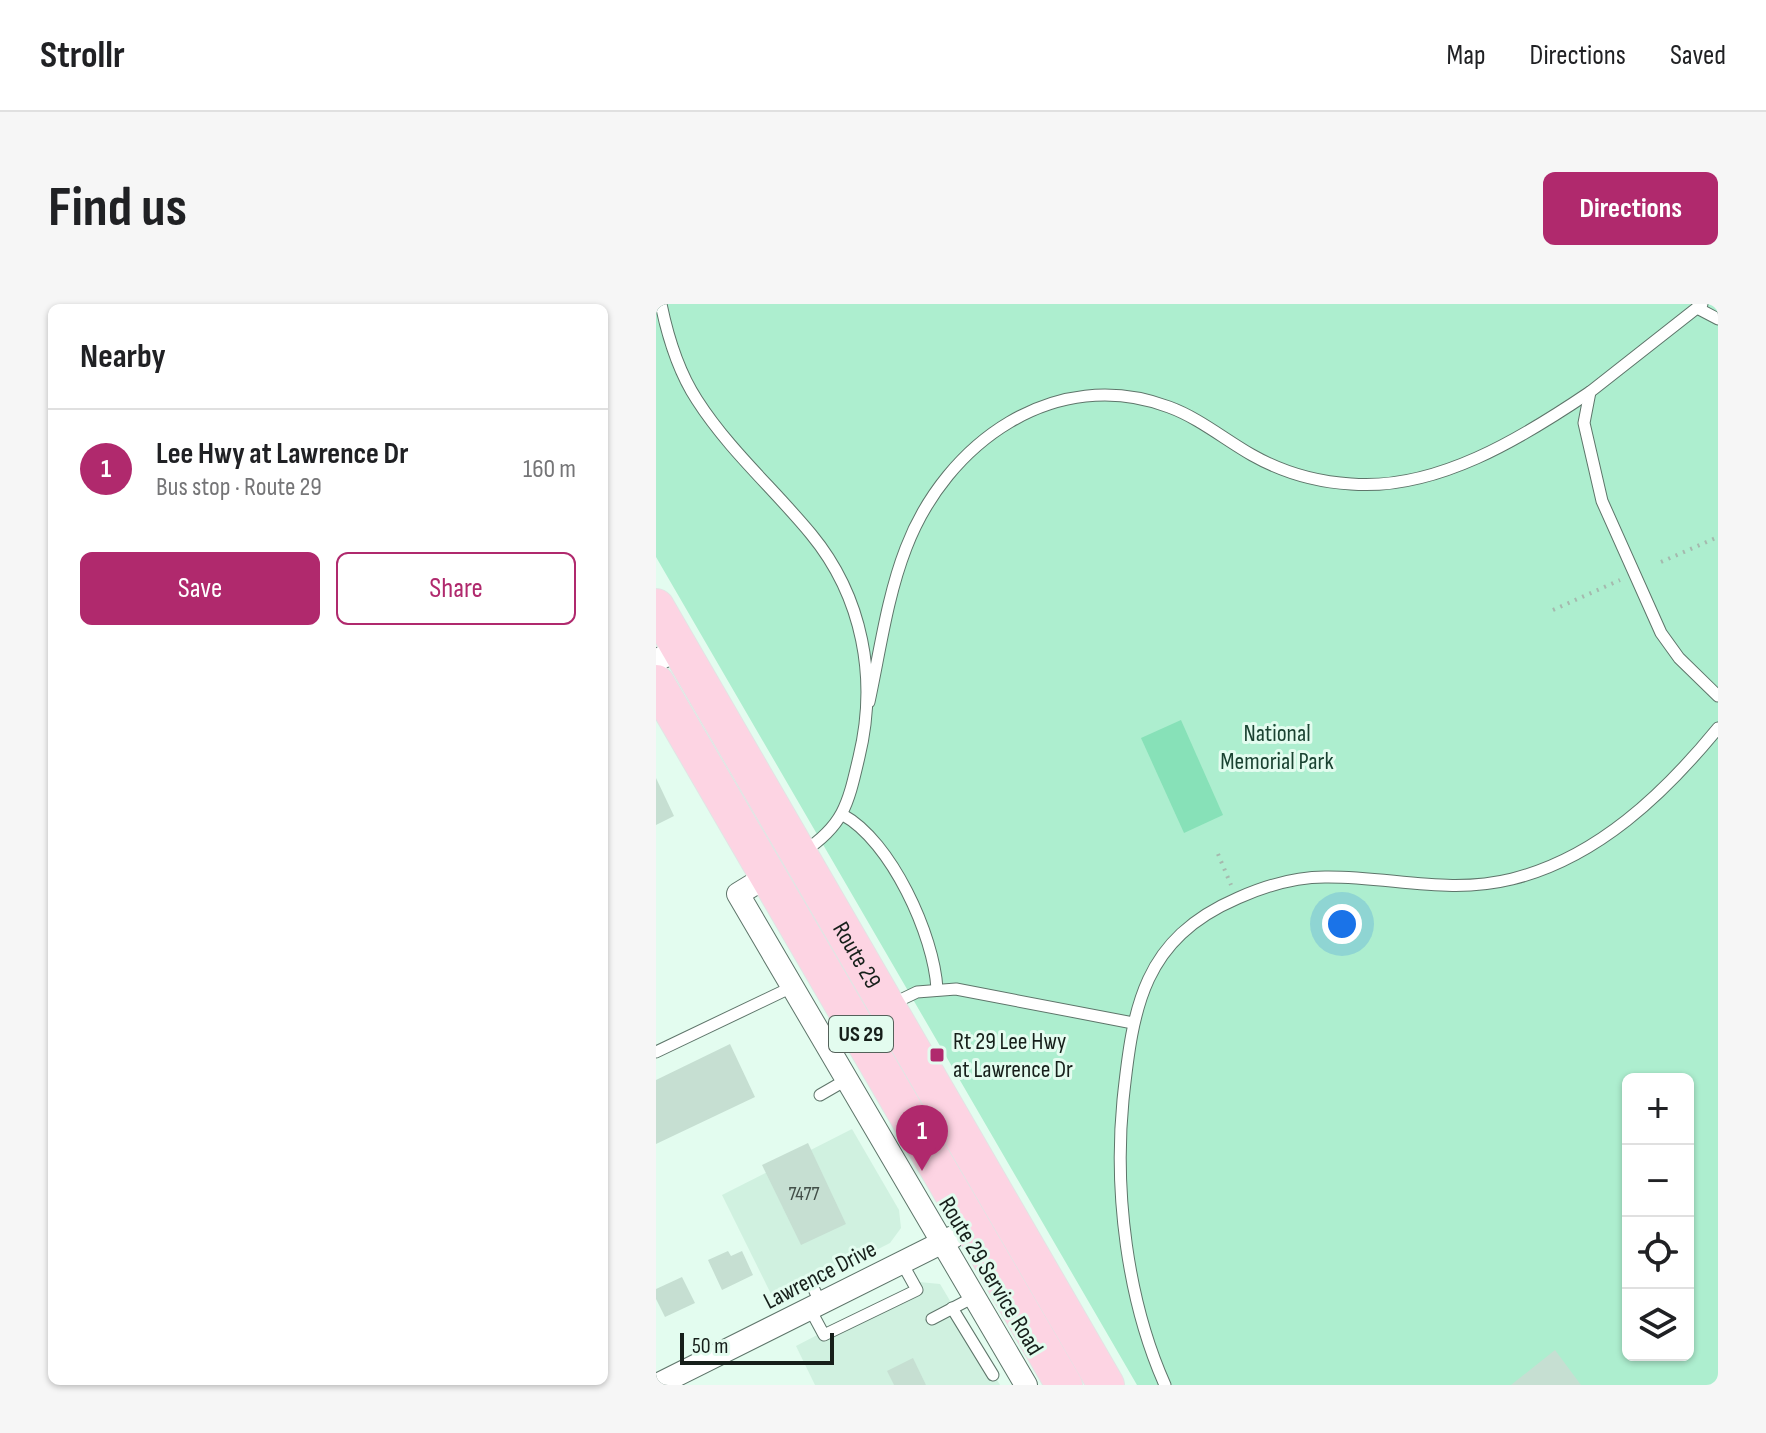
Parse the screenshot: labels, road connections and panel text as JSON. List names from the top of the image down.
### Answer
{
  "streets": {
    "main road": ["Route 29", "US 29"],
    "street": ["Lawrence Drive", "Route 29 Service Road"]
  },
  "crossings": [
    ["Route 29", "Lawrence Drive"],
    ["Route 29", "Route 29 Service Road"],
    ["Lawrence Drive", "Route 29 Service Road"]
  ],
  "parks": ["National Memorial Park"],
  "places": {
    "transit": ["Rt 29 Lee Hwy at Lawrence Dr"]
  },
  "house_numbers": ["7477"],
  "scale_bar": "50 m",
  "page": {
    "header": "Strollr",
    "nav": ["Map", "Directions", "Saved"],
    "buttons": [
      "Directions",
      ["Save", "Share"]
    ],
    "title": "Find us",
    "heading": "Nearby",
    "list": [
      {
        "mark": "1",
        "name": "Lee Hwy at Lawrence Dr",
        "note": "Bus stop · Route 29",
        "value": "160 m"
      }
    ],
    "map_buttons": ["+", "−"],
    "pins": "1",
    "scale": "50 m"
  }
}
